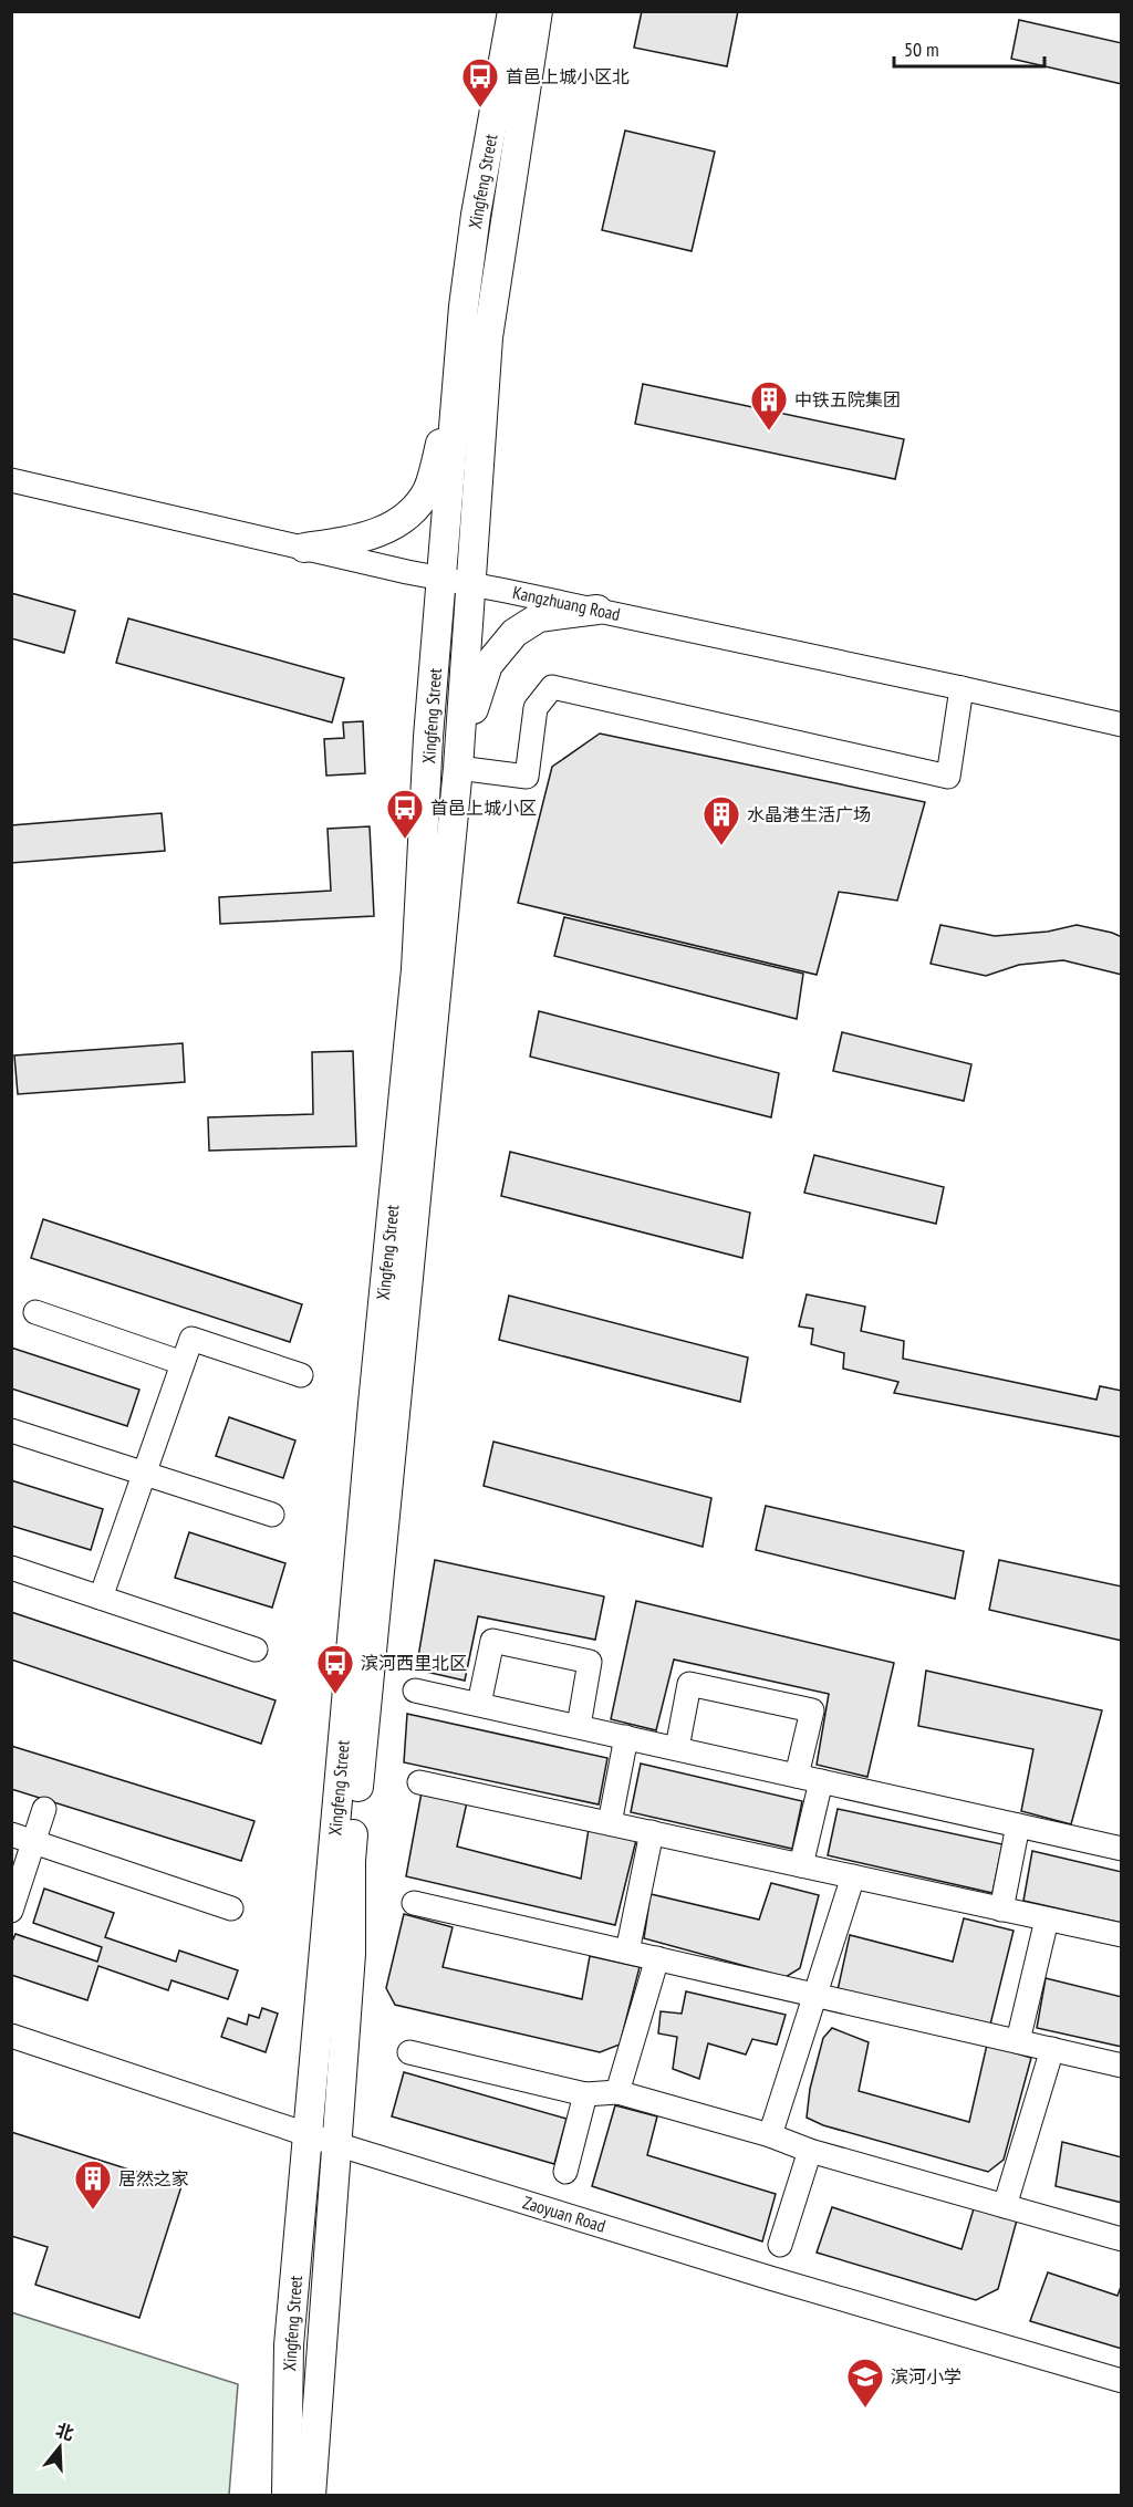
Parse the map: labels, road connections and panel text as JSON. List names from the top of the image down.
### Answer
{
  "streets": {
    "main road": ["Xingfeng Street"],
    "street": ["Kangzhuang Road", "Zaoyuan Road"]
  },
  "crossings": [
    ["Xingfeng Street", "Kangzhuang Road"],
    ["Xingfeng Street", "Zaoyuan Road"]
  ],
  "places": {
    "bus stop": ["首邑上城小区北", "首邑上城小区", "滨河西里北区"],
    "building": ["中铁五院集团", "水晶港生活广场", "居然之家"],
    "school or university": ["滨河小学"]
  },
  "scale_bar": "50 m",
  "north": "top"
}
